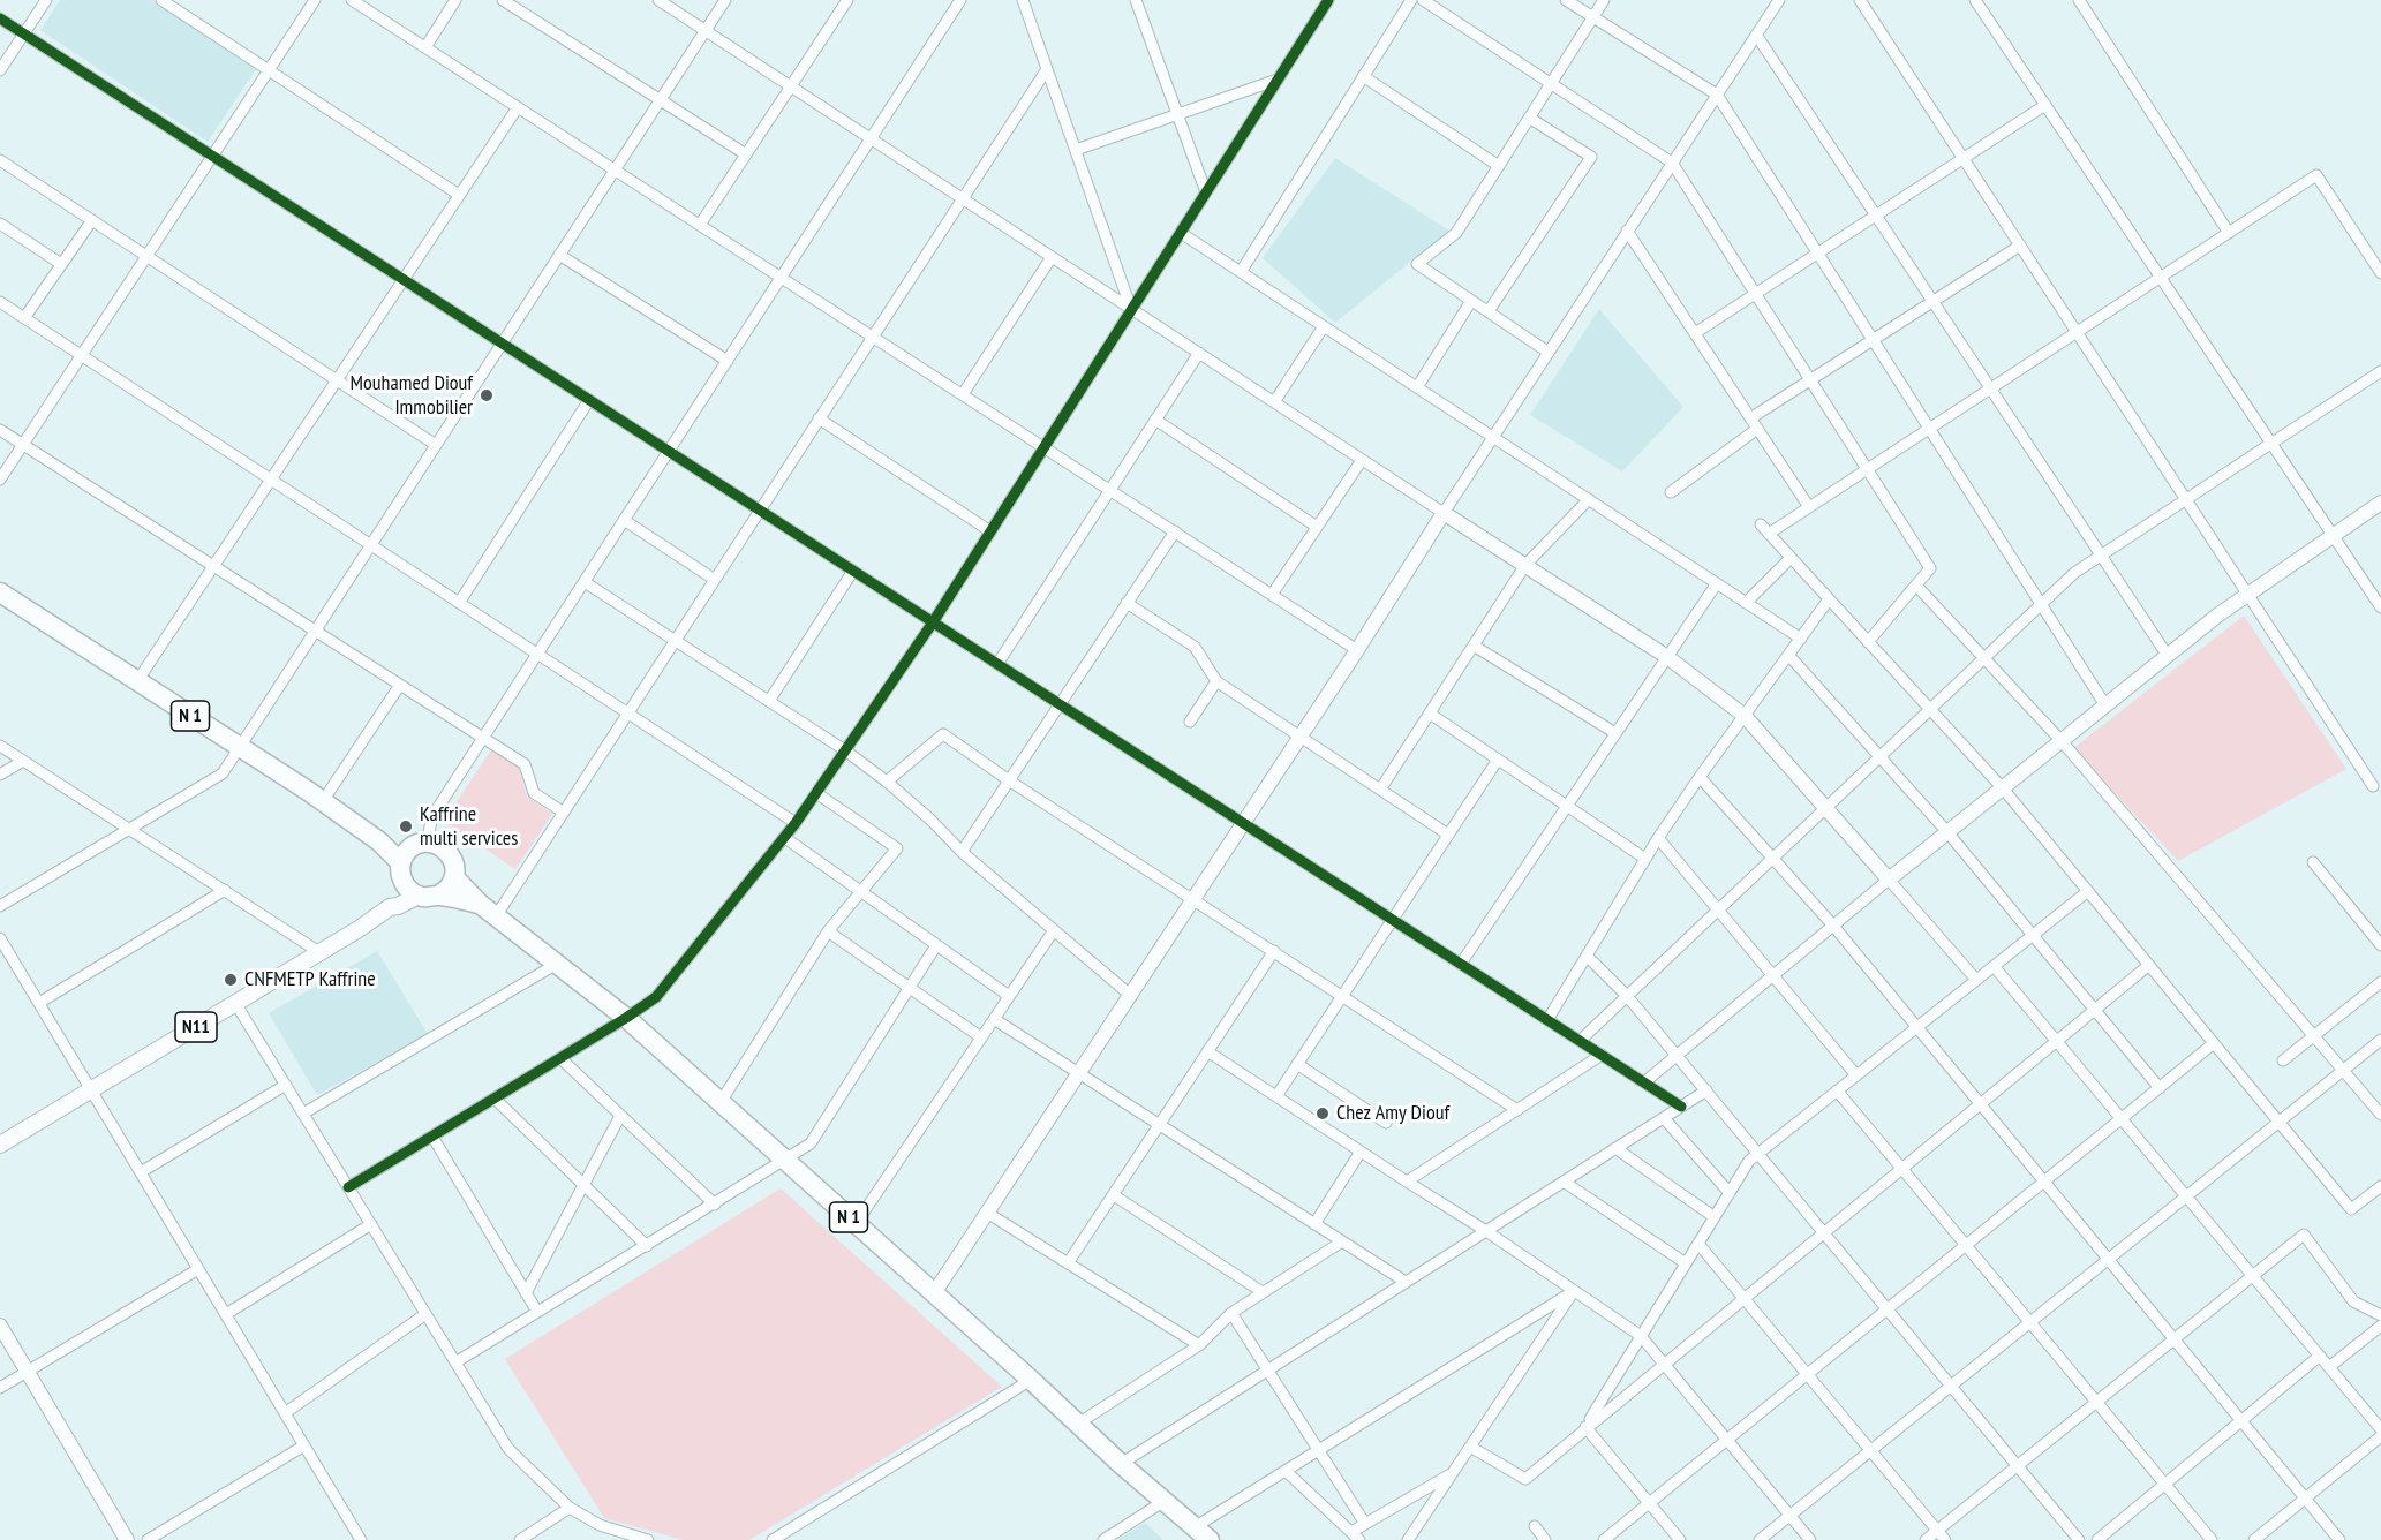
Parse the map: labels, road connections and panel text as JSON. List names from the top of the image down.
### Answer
{
  "streets": {
    "highway": ["N 1"],
    "main road": ["N11"]
  },
  "places": [
    "Mouhamed Diouf Immobilier",
    "Kaffrine multi services",
    "CNFMETP Kaffrine",
    "Chez Amy Diouf"
  ]
}
